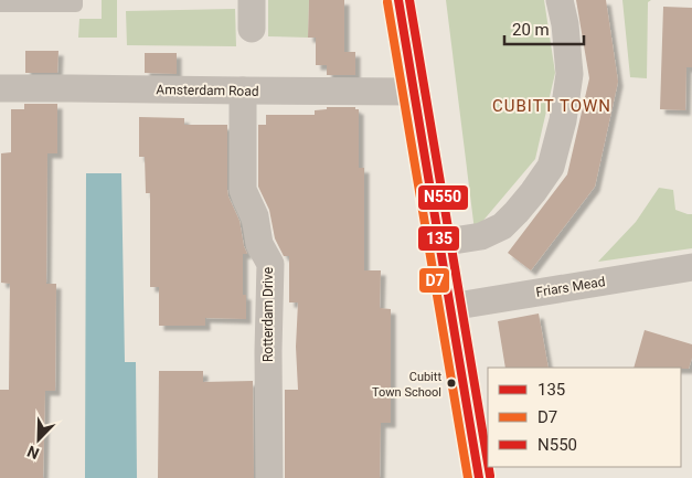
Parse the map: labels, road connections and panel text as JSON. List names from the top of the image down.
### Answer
{
  "streets": {
    "street": ["Amsterdam Road", "Friars Mead", "Rotterdam Drive"]
  },
  "crossings": [
    ["Amsterdam Road", "Rotterdam Drive"]
  ],
  "districts": ["CUBITT TOWN"],
  "places": ["Cubitt Town School"],
  "lines": ["transit line 135", "transit line N550", "transit line D7"],
  "legend": ["135", "D7", "N550"],
  "scale_bar": "20 m",
  "north": "bottom left"
}
